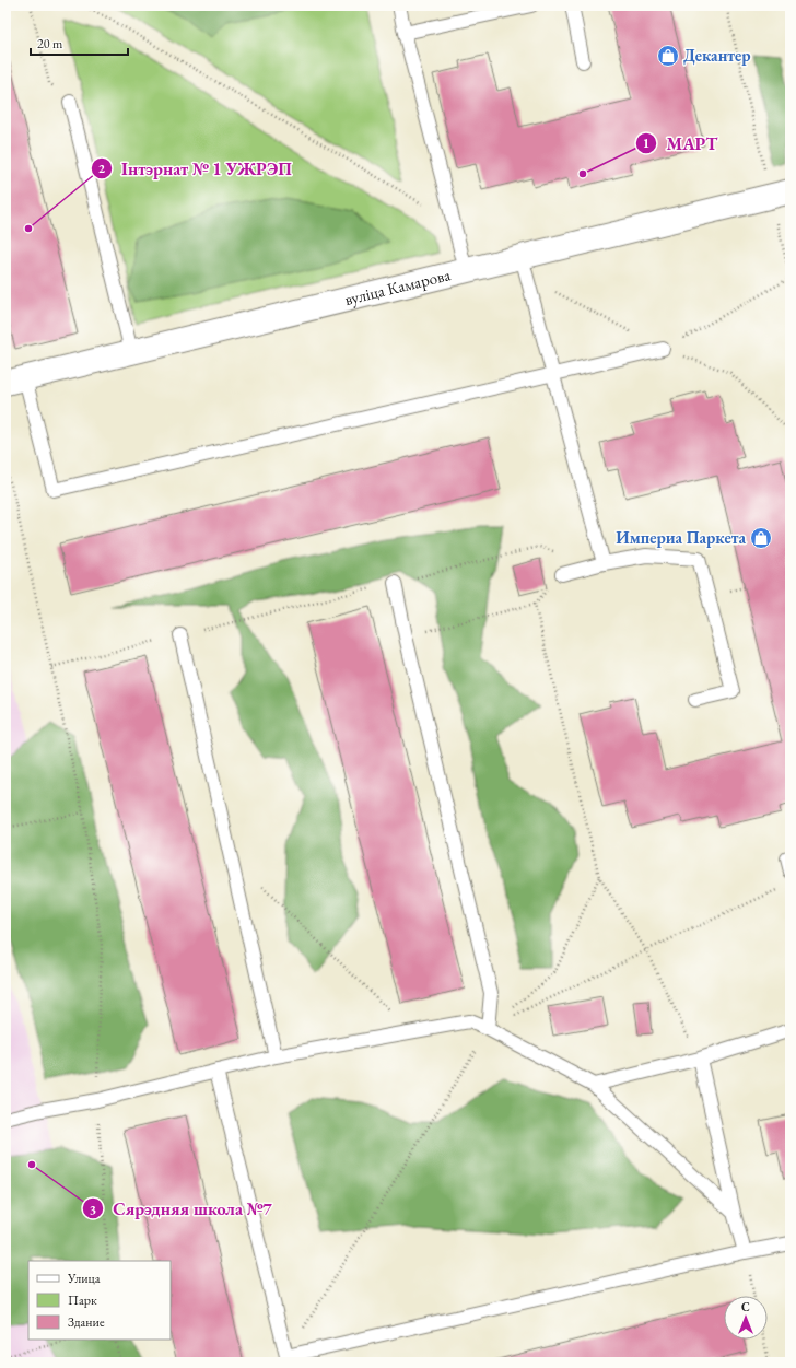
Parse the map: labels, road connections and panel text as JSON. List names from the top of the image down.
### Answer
{
  "streets": {
    "street": ["вуліца Камарова"]
  },
  "places": {
    "shop": ["Декантер", "Империа Паркета"],
    "other": ["МАРТ", "Інтэрнат № 1 УЖРЭП", "Сярэдняя школа №7"]
  },
  "legend": ["Улица", "Парк", "Здание"],
  "scale_bar": "20 m",
  "north": "top"
}
